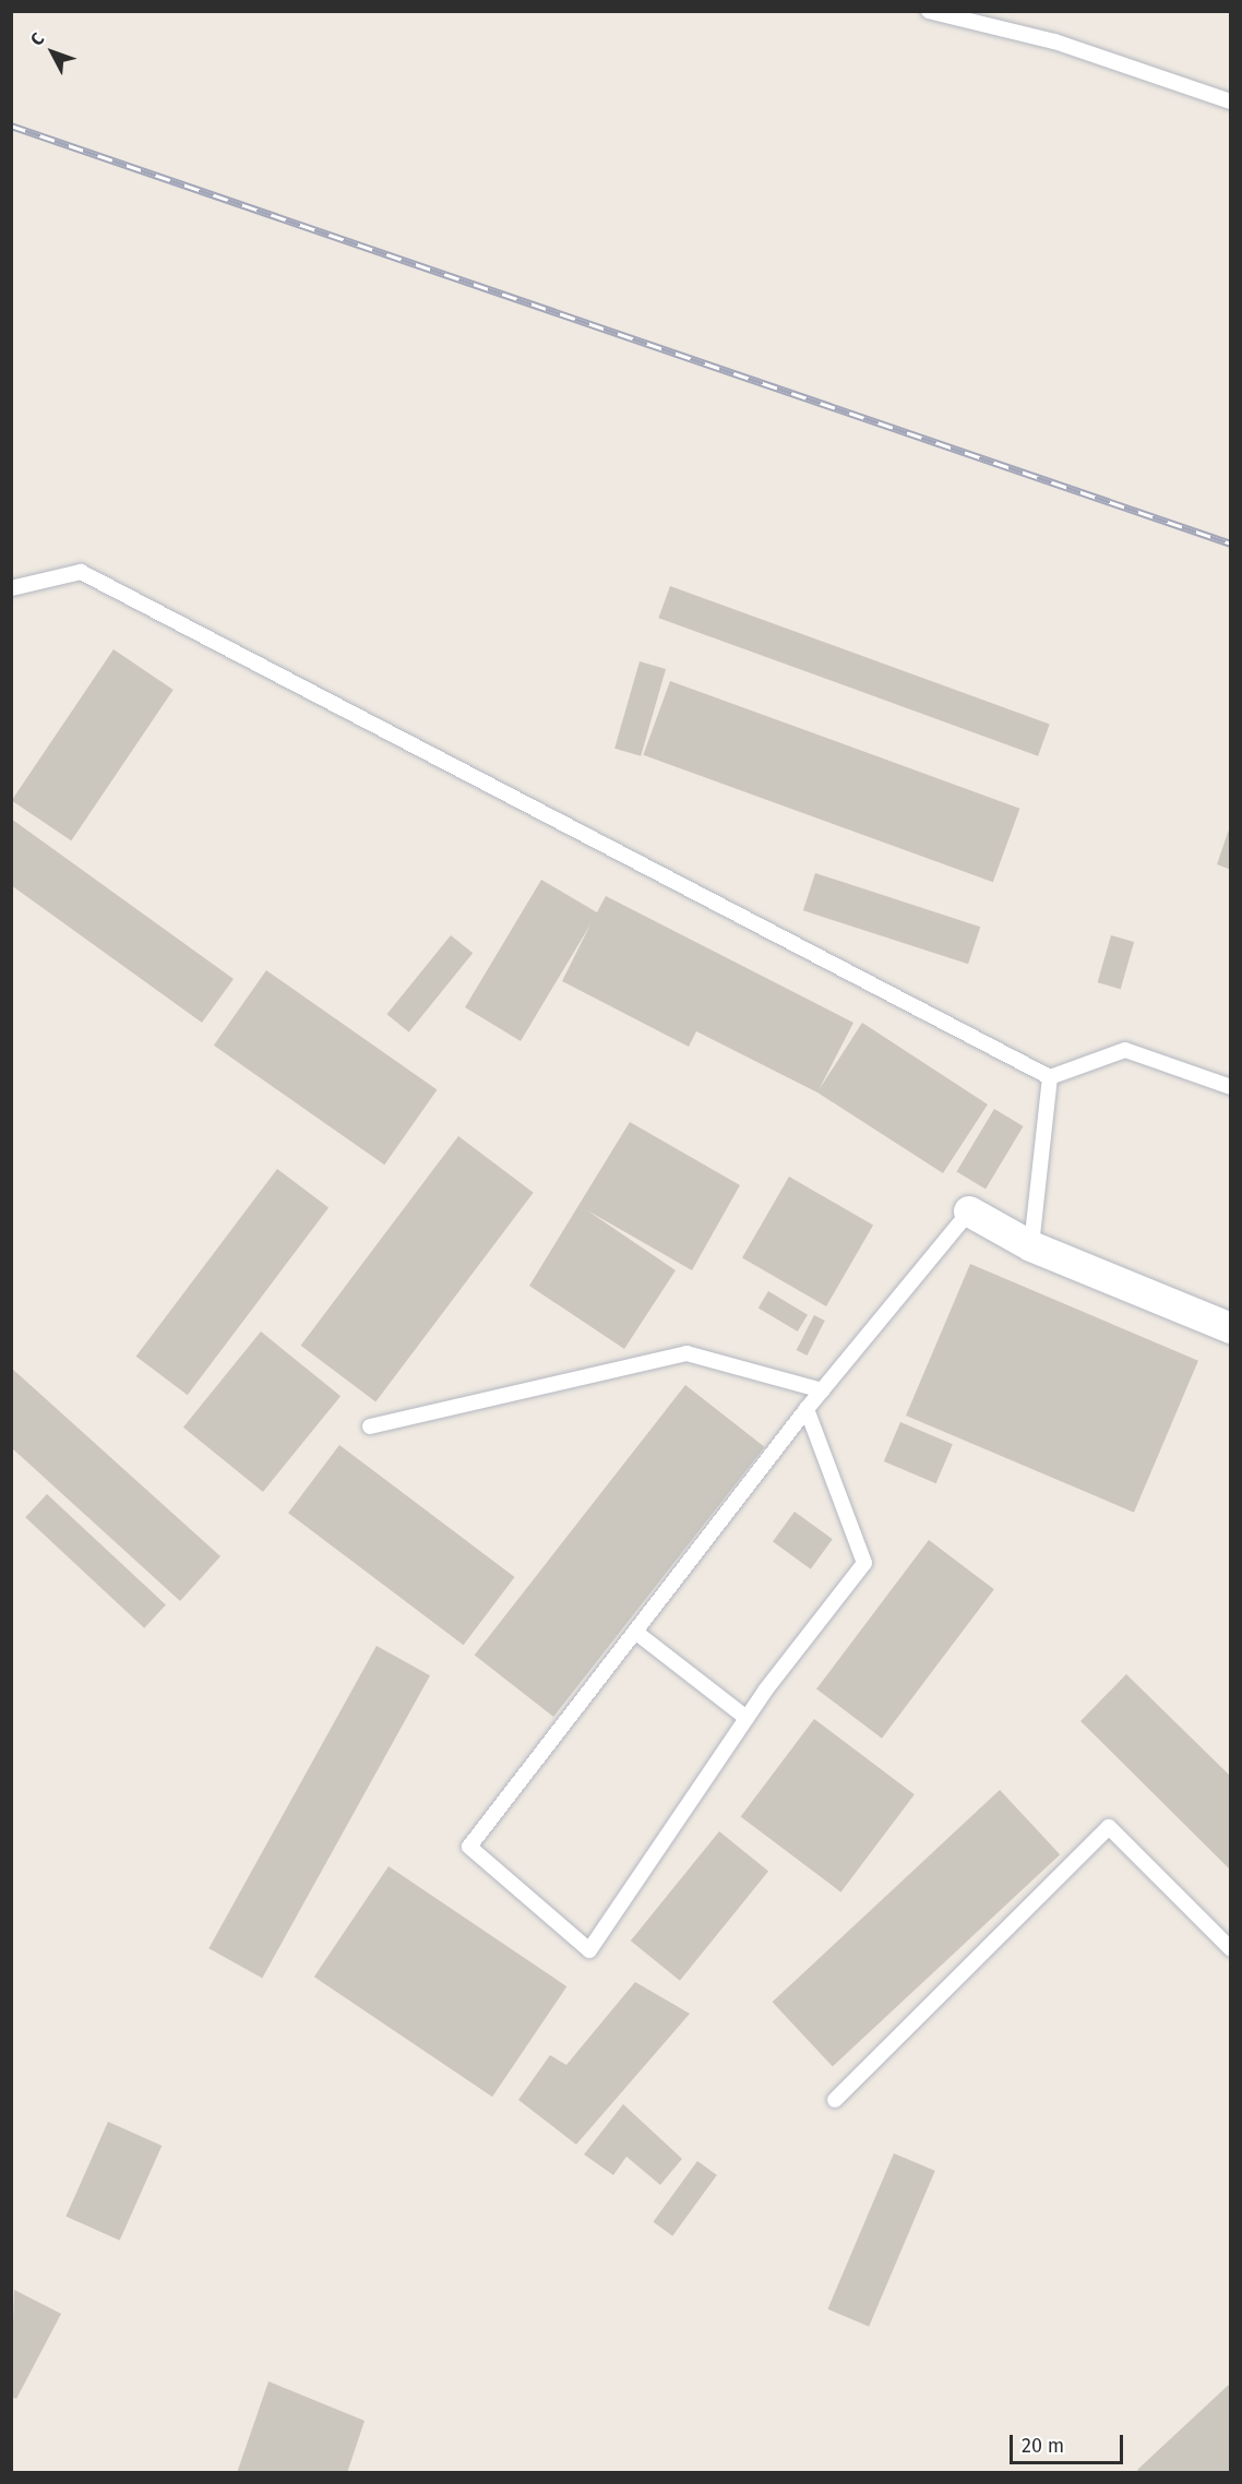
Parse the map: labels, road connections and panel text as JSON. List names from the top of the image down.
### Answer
{
  "scale_bar": "20 m",
  "north": "top left"
}
